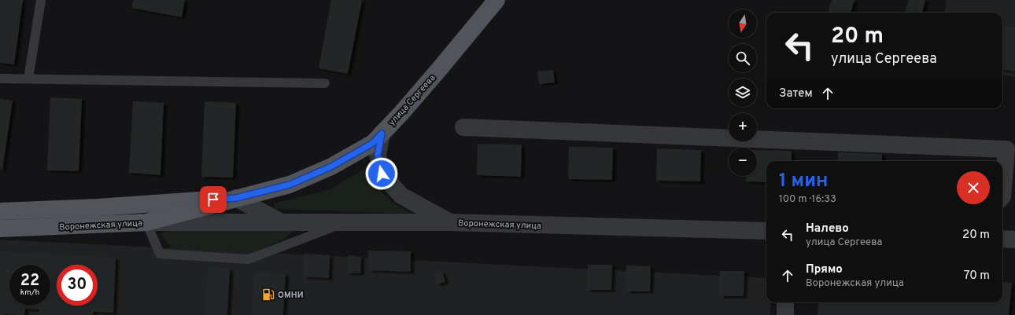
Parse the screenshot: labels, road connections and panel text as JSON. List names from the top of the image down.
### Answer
{
  "streets": {
    "main road": ["улица Сергеева", "Воронежская улица"]
  },
  "crossings": [
    ["улица Сергеева", "Воронежская улица"]
  ],
  "places": {
    "fuel station": ["ОМНИ"]
  },
  "north": "bottom",
  "page": {
    "map_buttons": ["+", "−"],
    "turn": ["20 m", "улица Сергеева"],
    "then": "Затем",
    "heading": ["1 мин", "100 m · 16:33"],
    "list": [
      {
        "name": "Налево",
        "note": "улица Сергеева",
        "value": "20 m"
      },
      {
        "name": "Прямо",
        "note": "Воронежская улица",
        "value": "70 m"
      }
    ],
    "speed": "22 km/h",
    "limit": "30"
  }
}
